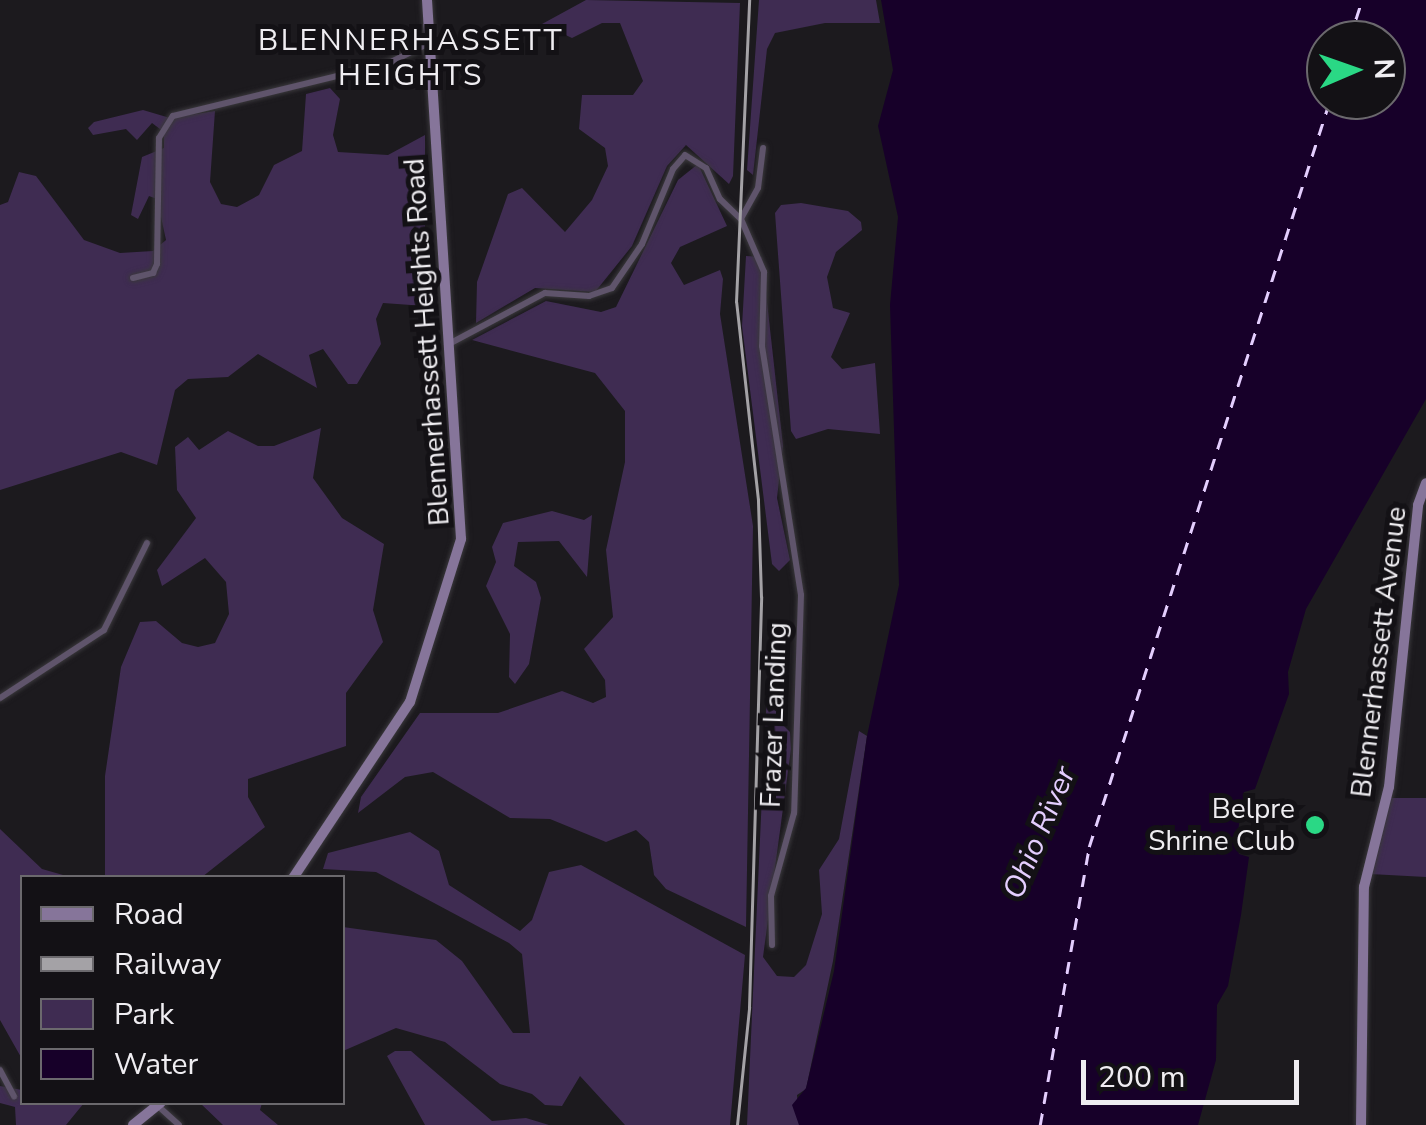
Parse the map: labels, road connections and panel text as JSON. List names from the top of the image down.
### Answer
{
  "streets": {
    "street": ["Blennerhassett Heights Road", "Blennerhassett Avenue", "Frazer Landing"]
  },
  "crossings": [
    ["Blennerhassett Heights Road", "Frazer Landing"]
  ],
  "districts": ["BLENNERHASSETT HEIGHTS"],
  "water": ["Ohio River"],
  "places": ["Belpre Shrine Club"],
  "legend": [
    "Road",
    "Railway",
    "Park",
    "Water"
  ],
  "scale_bar": "200 m",
  "north": "right"
}
